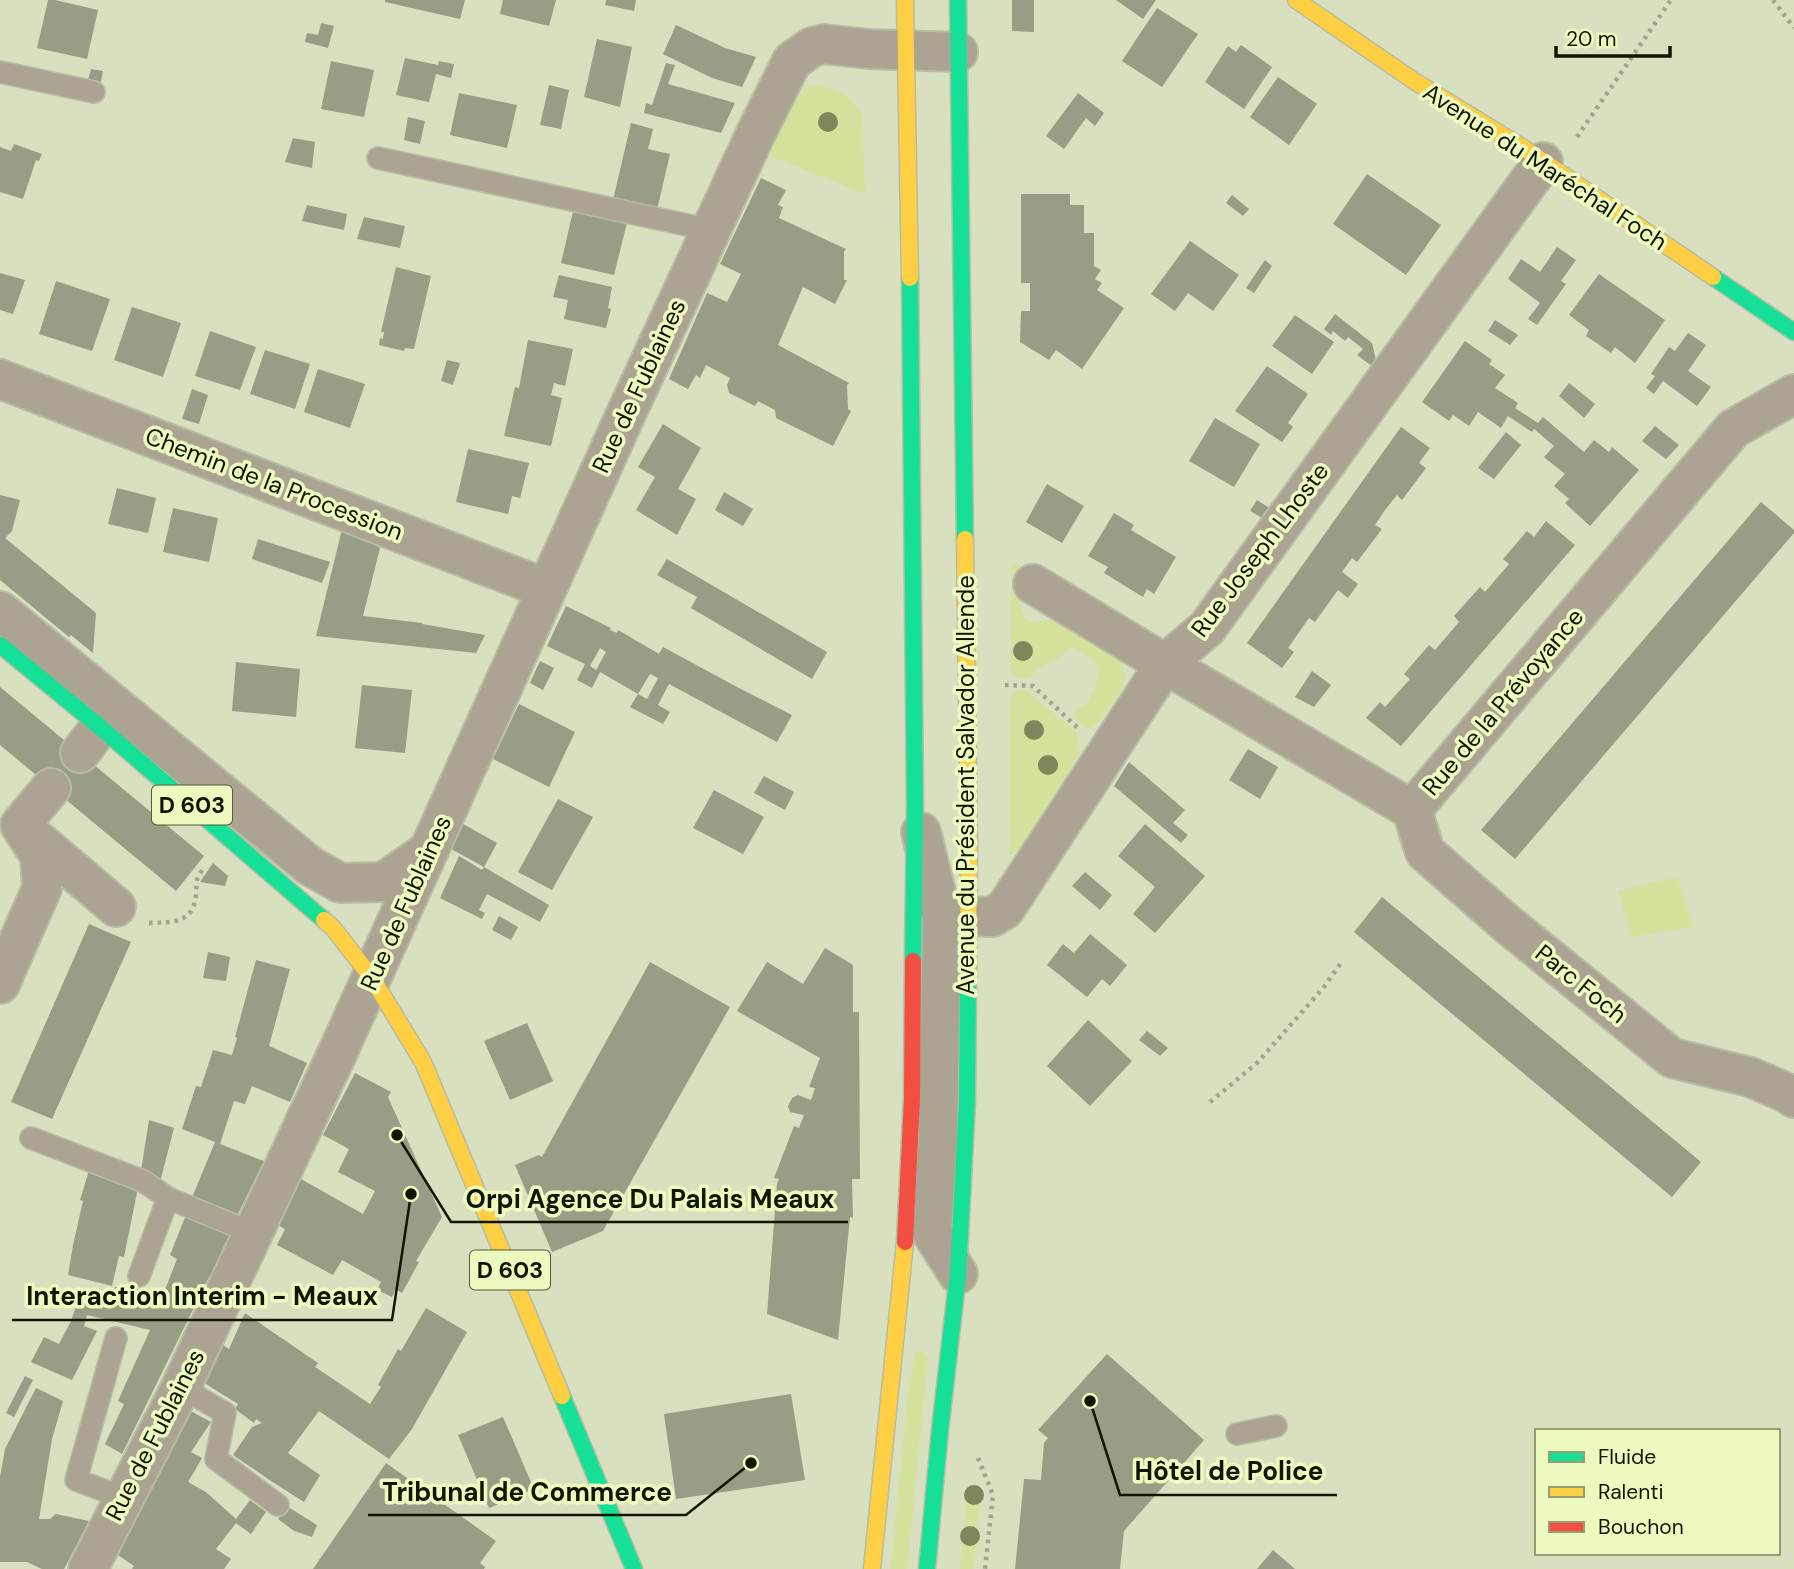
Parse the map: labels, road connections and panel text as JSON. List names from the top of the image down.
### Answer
{
  "streets": {
    "main road": ["Avenue du Maréchal Foch", "Avenue du Président Salvador Allende", "D 603"],
    "street": [
      "Rue de Fublaines",
      "Chemin de la Procession",
      "Rue Joseph Lhoste",
      "Rue de la Prévoyance",
      "Parc Foch"
    ]
  },
  "crossings": [
    ["Avenue du Maréchal Foch", "Rue Joseph Lhoste"],
    ["Rue de Fublaines", "Chemin de la Procession"],
    ["Rue de Fublaines", "Avenue du Président Salvador Allende"],
    ["Rue de Fublaines", "D 603"],
    ["Rue Joseph Lhoste", "Rue de la Prévoyance"],
    ["Rue Joseph Lhoste", "Avenue du Président Salvador Allende"],
    ["Rue de la Prévoyance", "Parc Foch"]
  ],
  "places": [
    "Orpi Agence Du Palais Meaux",
    "Interaction Interim - Meaux",
    "Hôtel de Police",
    "Tribunal de Commerce"
  ],
  "legend": ["Fluide", "Ralenti", "Bouchon"],
  "scale_bar": "20 m"
}
